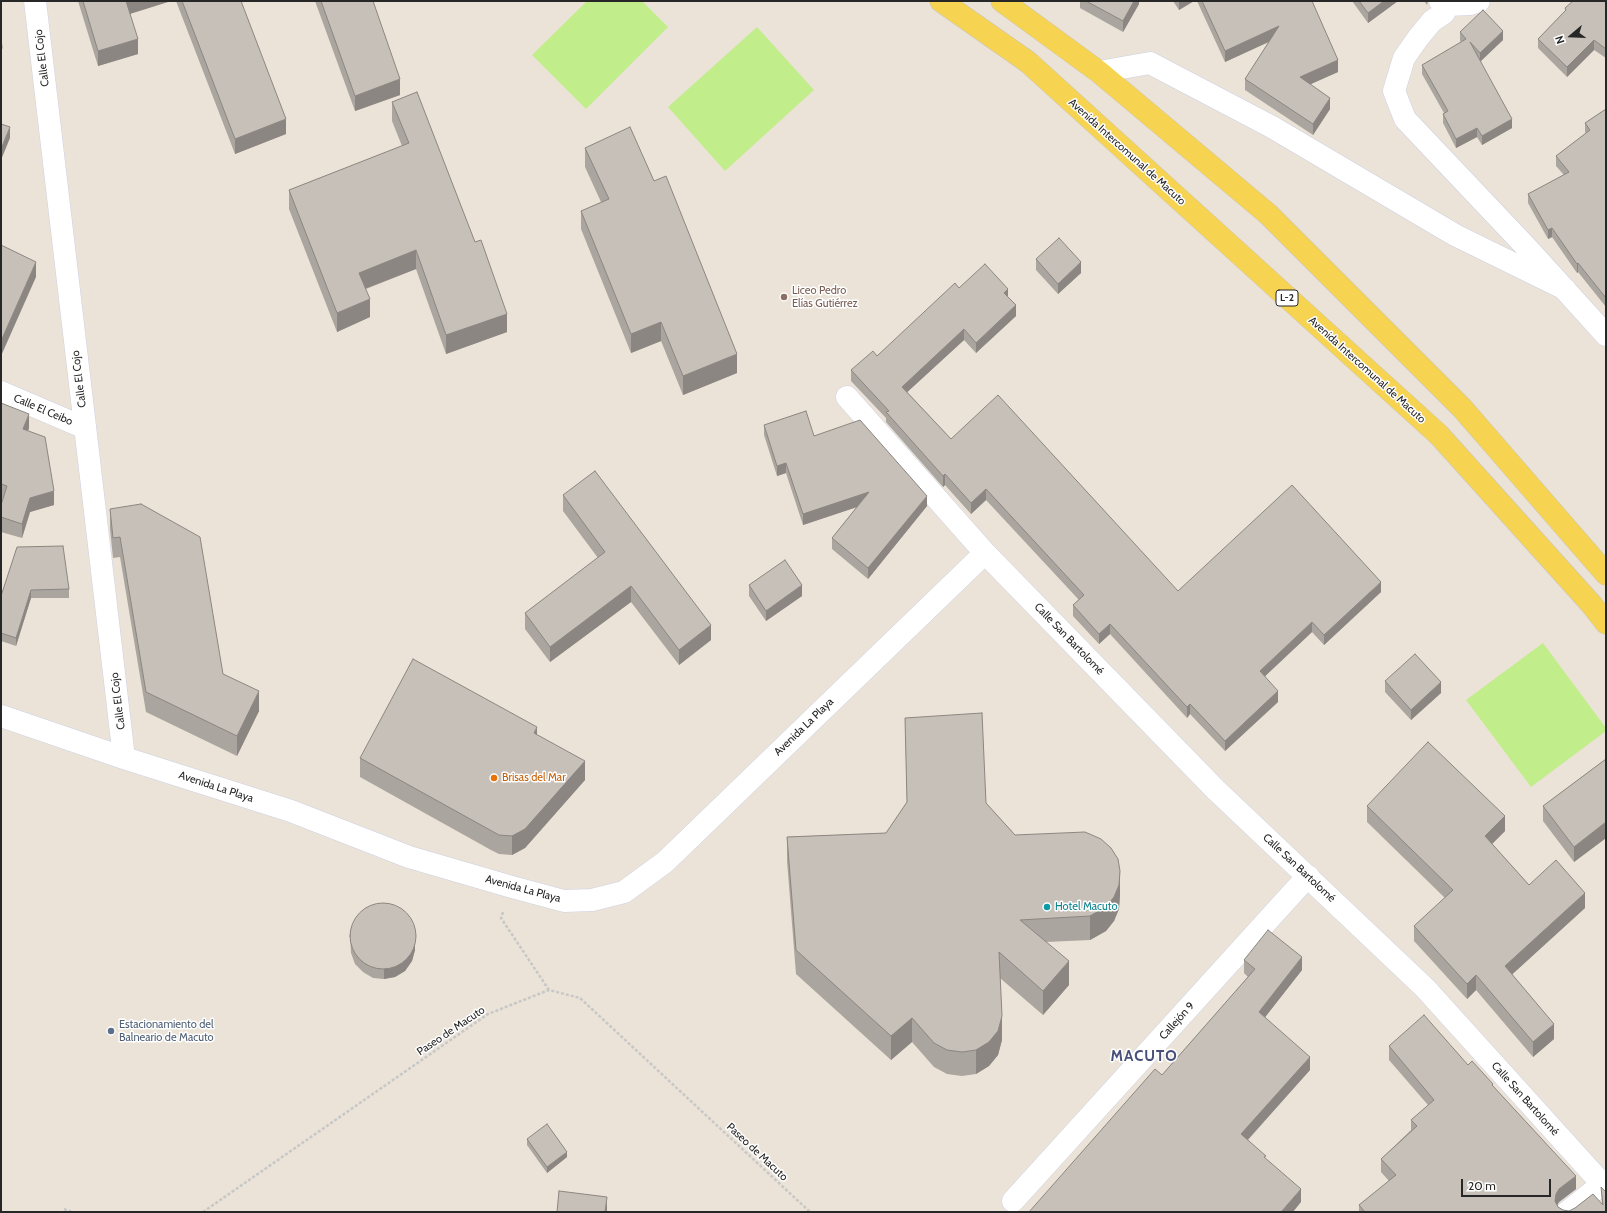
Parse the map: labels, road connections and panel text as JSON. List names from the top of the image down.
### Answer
{
  "streets": {
    "main road": ["Avenida Intercomunal de Macuto", "L-2"],
    "street": [
      "Calle El Cojo",
      "Calle El Ceibo",
      "Calle San Bartolomé",
      "Avenida La Playa",
      "Callejón 9"
    ],
    "path": ["Paseo de Macuto"]
  },
  "crossings": [
    ["Calle El Cojo", "Calle El Ceibo"],
    ["Calle El Cojo", "Avenida La Playa"],
    ["Calle San Bartolomé", "Avenida La Playa"],
    ["Calle San Bartolomé", "Callejón 9"]
  ],
  "districts": ["MACUTO"],
  "places": [
    "Liceo Pedro Elías Gutiérrez",
    "Brisas del Mar",
    "Hotel Macuto",
    "Estacionamiento del Balneario de Macuto"
  ],
  "scale_bar": "20 m",
  "north": "left"
}
